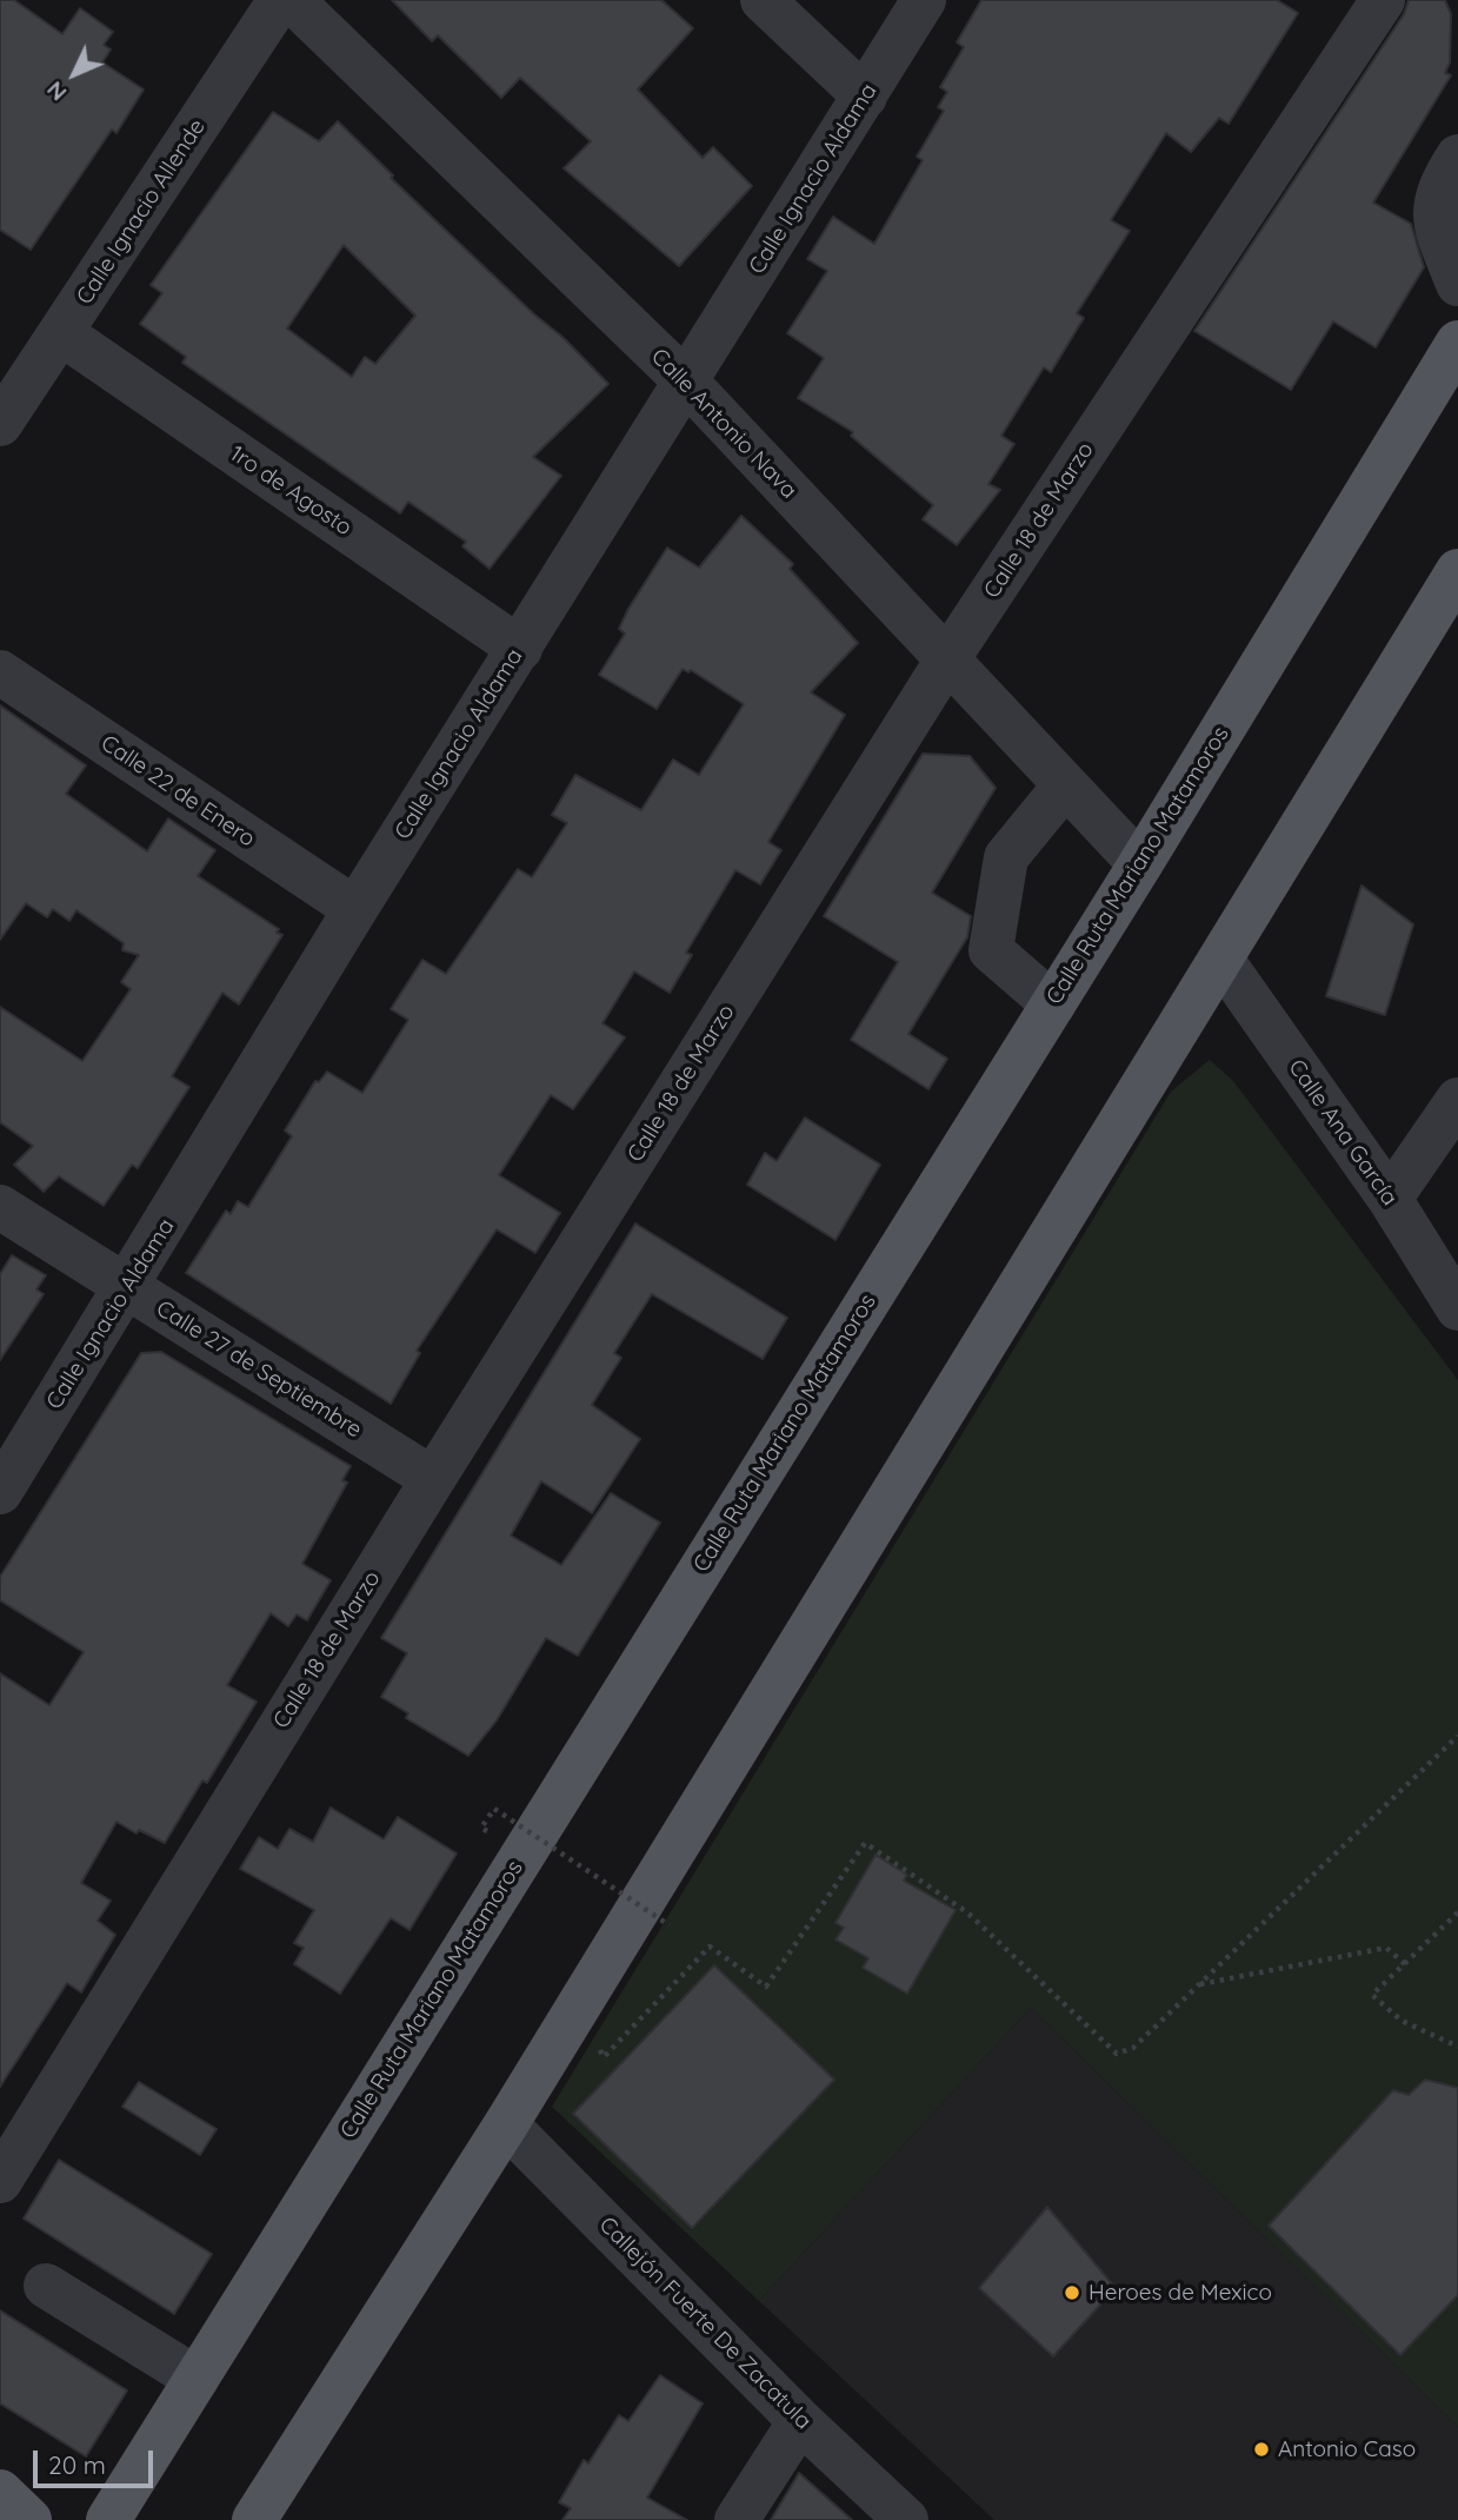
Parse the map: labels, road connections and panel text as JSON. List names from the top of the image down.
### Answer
{
  "streets": {
    "main road": ["Calle Ruta Mariano Matamoros"],
    "street": [
      "Calle Ignacio Aldama",
      "Calle Ignacio Allende",
      "Calle Antonio Nava",
      "1ro de Agosto",
      "Calle 18 de Marzo",
      "Calle 22 de Enero",
      "Calle Ana García",
      "Calle 27 de Septiembre",
      "Callejón Fuerte De Zacatula"
    ]
  },
  "crossings": [
    ["Calle Ignacio Aldama", "Calle Antonio Nava"],
    ["Calle Ignacio Aldama", "1ro de Agosto"],
    ["Calle Ignacio Aldama", "Calle 22 de Enero"],
    ["Calle Ignacio Aldama", "Calle 27 de Septiembre"],
    ["Calle Ignacio Allende", "1ro de Agosto"],
    ["Calle Antonio Nava", "Calle 18 de Marzo"],
    ["Calle Antonio Nava", "Calle Ruta Mariano Matamoros"],
    ["Calle 18 de Marzo", "Calle 27 de Septiembre"]
  ],
  "places": ["Heroes de Mexico", "Antonio Caso"],
  "scale_bar": "20 m",
  "north": "bottom left"
}
